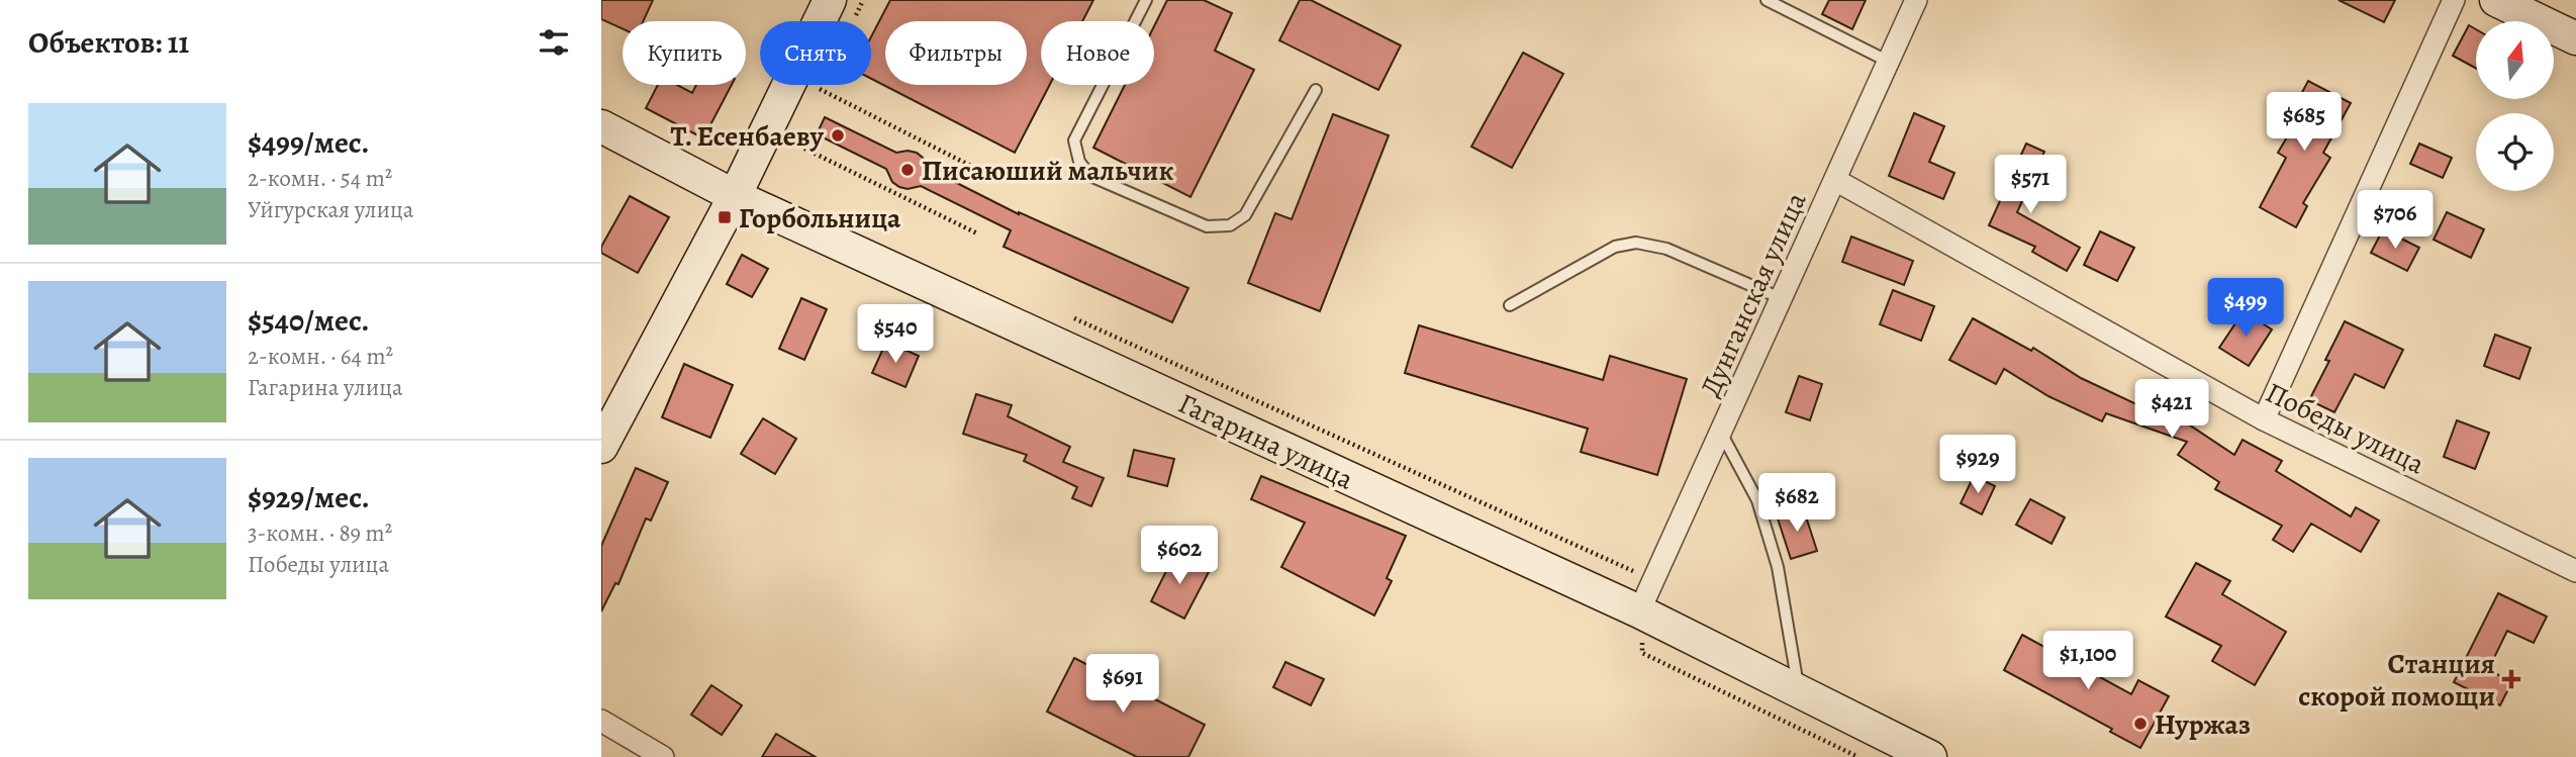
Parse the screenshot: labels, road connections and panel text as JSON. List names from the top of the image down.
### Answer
{
  "streets": {
    "main road": ["Гагарина улица"],
    "street": ["Дунганская улица", "Победы улица"]
  },
  "crossings": [
    ["Дунганская улица", "Победы улица"],
    ["Дунганская улица", "Гагарина улица"]
  ],
  "places": {
    "other": ["Т. Есенбаеву", "Писаюший мальчик", "Нуржаз"],
    "transit": ["Горбольница"],
    "health": ["Станция скорой помощи"]
  },
  "north": "top",
  "page": {
    "heading": "Объектов: 11",
    "chip": [
      "Купить",
      "Снять",
      "Фильтры",
      "Новое"
    ],
    "list": [
      {
        "name": "$499/мес.",
        "note": "2-комн. · 54 m² · Уйгурская улица"
      },
      {
        "name": "$540/мес.",
        "note": "2-комн. · 64 m² · Гагарина улица"
      },
      {
        "name": "$929/мес.",
        "note": "3-комн. · 89 m² · Победы улица"
      }
    ],
    "price": [
      "$685",
      "$571",
      "$706",
      "$499",
      "$540",
      "$421",
      "$929",
      "$682",
      "$602",
      "$1,100",
      "$691"
    ]
  }
}
